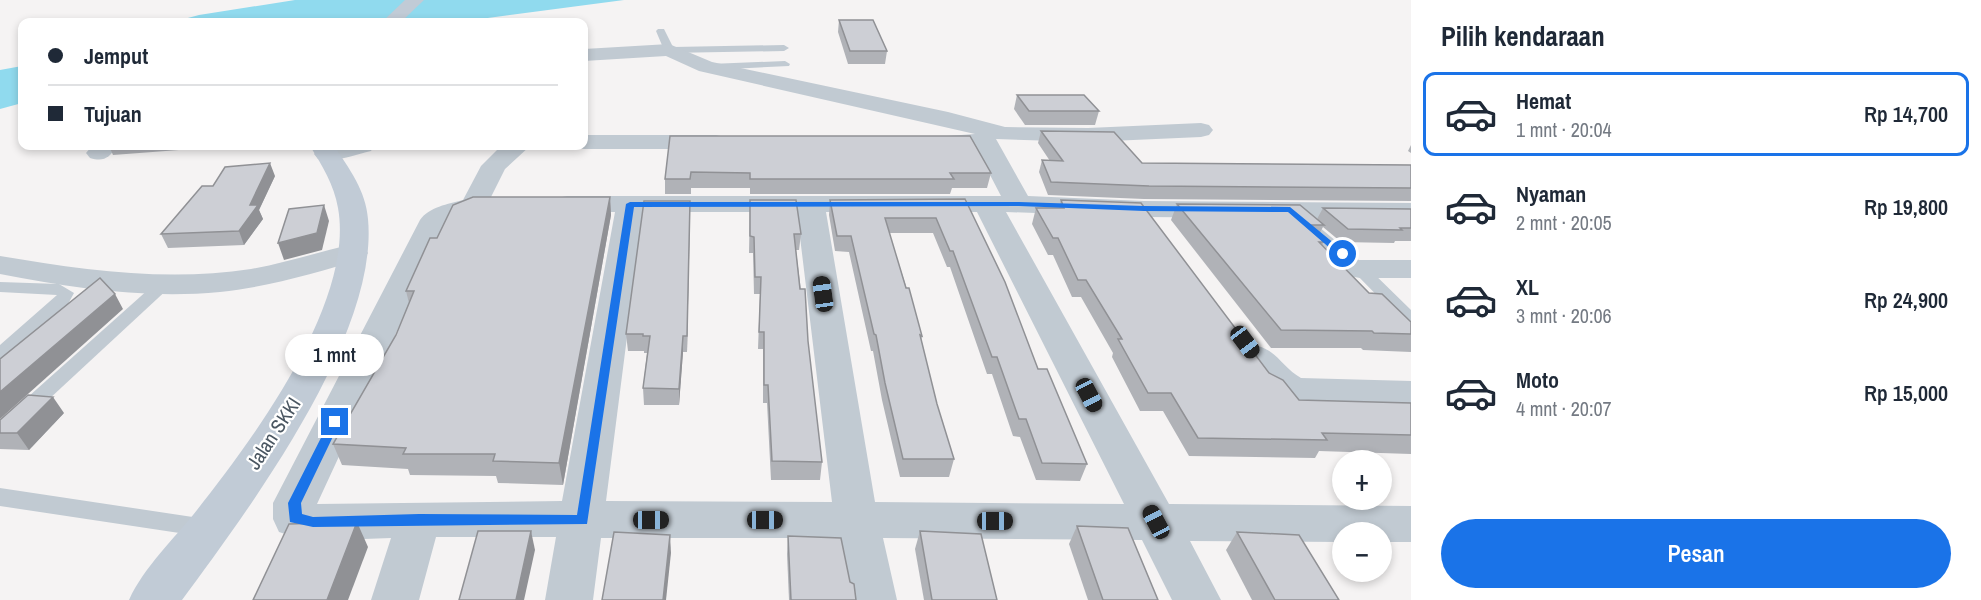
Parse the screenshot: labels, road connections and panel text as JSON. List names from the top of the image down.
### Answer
{
  "streets": {
    "main road": ["Jalan SKKI"]
  },
  "page": {
    "heading": "Pilih kendaraan",
    "banner": ["Jemput", "Tujuan"],
    "list": [
      {
        "name": "Hemat",
        "note": "1 mnt · 20:04",
        "value": "Rp 14,700"
      },
      {
        "name": "Nyaman",
        "note": "2 mnt · 20:05",
        "value": "Rp 19,800"
      },
      {
        "name": "XL",
        "note": "3 mnt · 20:06",
        "value": "Rp 24,900"
      },
      {
        "name": "Moto",
        "note": "4 mnt · 20:07",
        "value": "Rp 15,000"
      }
    ],
    "bubble": "1 mnt",
    "map_buttons": ["+", "−"],
    "buttons": "Pesan"
  }
}
